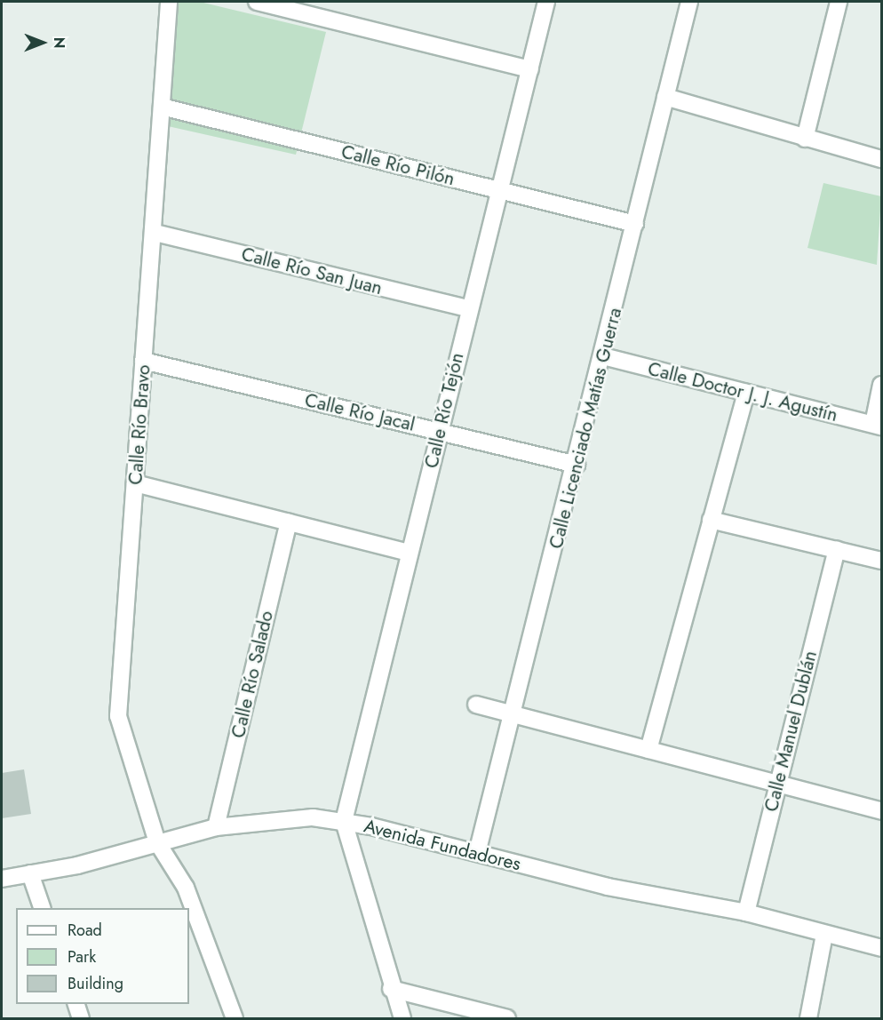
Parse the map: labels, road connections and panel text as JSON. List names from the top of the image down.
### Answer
{
  "streets": {
    "street": [
      "Calle Río Pilón",
      "Calle Río San Juan",
      "Calle Doctor J. J. Agustín",
      "Calle Río Tejón",
      "Calle Río Jacal",
      "Calle Río Bravo",
      "Calle Licenciado Matías Guerra",
      "Calle Río Salado",
      "Calle Manuel Dublán",
      "Avenida Fundadores"
    ]
  },
  "crossings": [
    ["Calle Río Pilón", "Calle Río Tejón"],
    ["Calle Río Pilón", "Calle Río Bravo"],
    ["Calle Río Pilón", "Calle Licenciado Matías Guerra"],
    ["Calle Río San Juan", "Calle Río Tejón"],
    ["Calle Río San Juan", "Calle Río Bravo"],
    ["Calle Doctor J. J. Agustín", "Calle Licenciado Matías Guerra"],
    ["Calle Río Tejón", "Calle Río Jacal"],
    ["Calle Río Tejón", "Avenida Fundadores"],
    ["Calle Río Jacal", "Calle Río Bravo"],
    ["Calle Río Jacal", "Calle Licenciado Matías Guerra"],
    ["Calle Río Bravo", "Avenida Fundadores"],
    ["Calle Licenciado Matías Guerra", "Avenida Fundadores"],
    ["Calle Río Salado", "Avenida Fundadores"],
    ["Calle Manuel Dublán", "Avenida Fundadores"]
  ],
  "legend": ["Road", "Park", "Building"],
  "north": "right"
}
